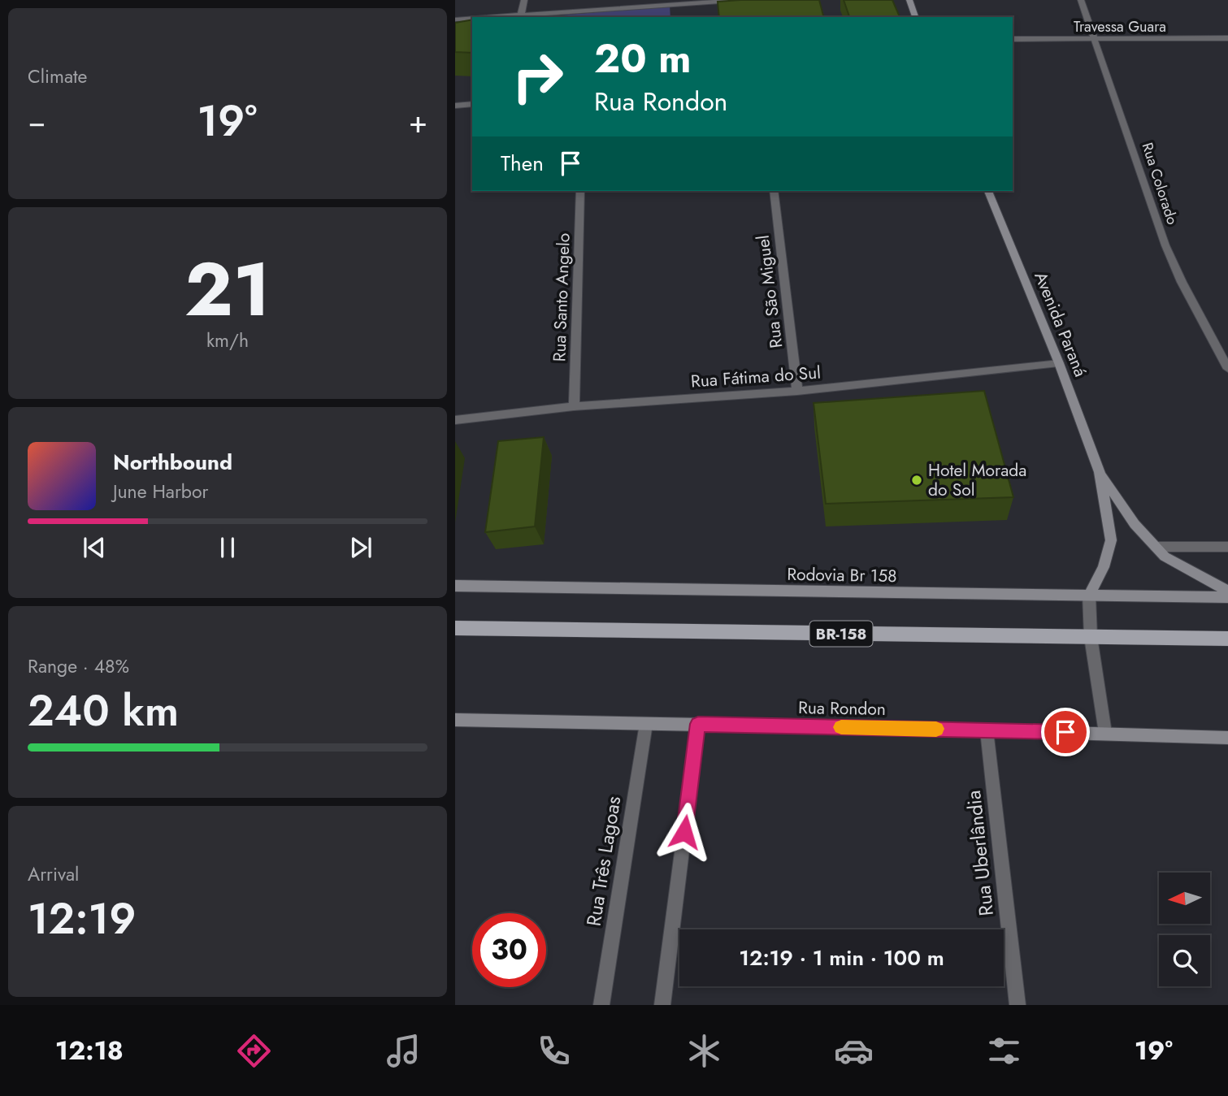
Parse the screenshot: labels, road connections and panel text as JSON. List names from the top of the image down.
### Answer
{
  "streets": {
    "main road": ["BR-158"],
    "street": [
      "Travessa Guara",
      "Rua Colorado",
      "Rua São Miguel",
      "Rua Santo Angelo",
      "Avenida Paraná",
      "Rua Fátima do Sul",
      "Rodovia Br 158",
      "Rua Rondon",
      "Rua Uberlândia",
      "Rua Três Lagoas"
    ]
  },
  "crossings": [
    ["Travessa Guara", "Rua Colorado"],
    ["Rua São Miguel", "Rua Fátima do Sul"],
    ["Rua Santo Angelo", "Rua Fátima do Sul"],
    ["Avenida Paraná", "Rua Fátima do Sul"],
    ["Avenida Paraná", "Rodovia Br 158"],
    ["Rua Rondon", "Rua Uberlândia"],
    ["Rua Rondon", "Rua Três Lagoas"]
  ],
  "places": ["Hotel Morada do Sol"],
  "north": "left",
  "page": {
    "tile": [
      "Climate",
      ["21", "km/h"],
      ["Range · 48%", "240 km"],
      ["Arrival", "12:19"]
    ],
    "turn": ["20 m", "Rua Rondon"],
    "heat": ["−", "19°", "+"],
    "then": "Then",
    "song": ["Northbound", "June Harbor"],
    "limit": "30",
    "trip": "12:19 · 1 min · 100 m",
    "tabs": ["12:18", "19°"]
  }
}
